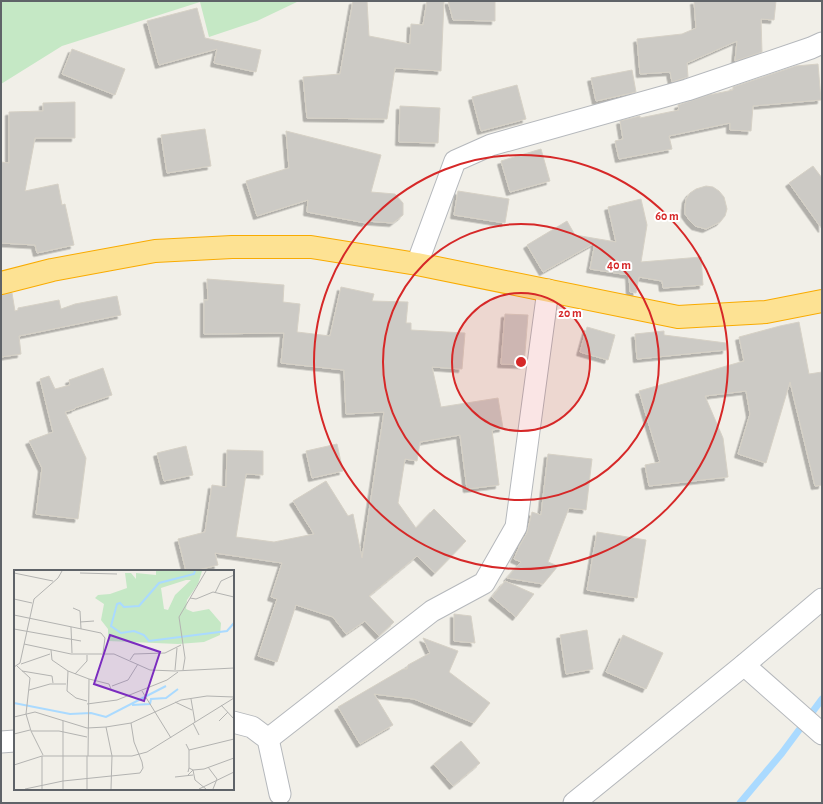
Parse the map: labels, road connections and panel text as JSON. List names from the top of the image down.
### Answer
{
  "rings": ["60 m", "40 m", "20 m"]
}
